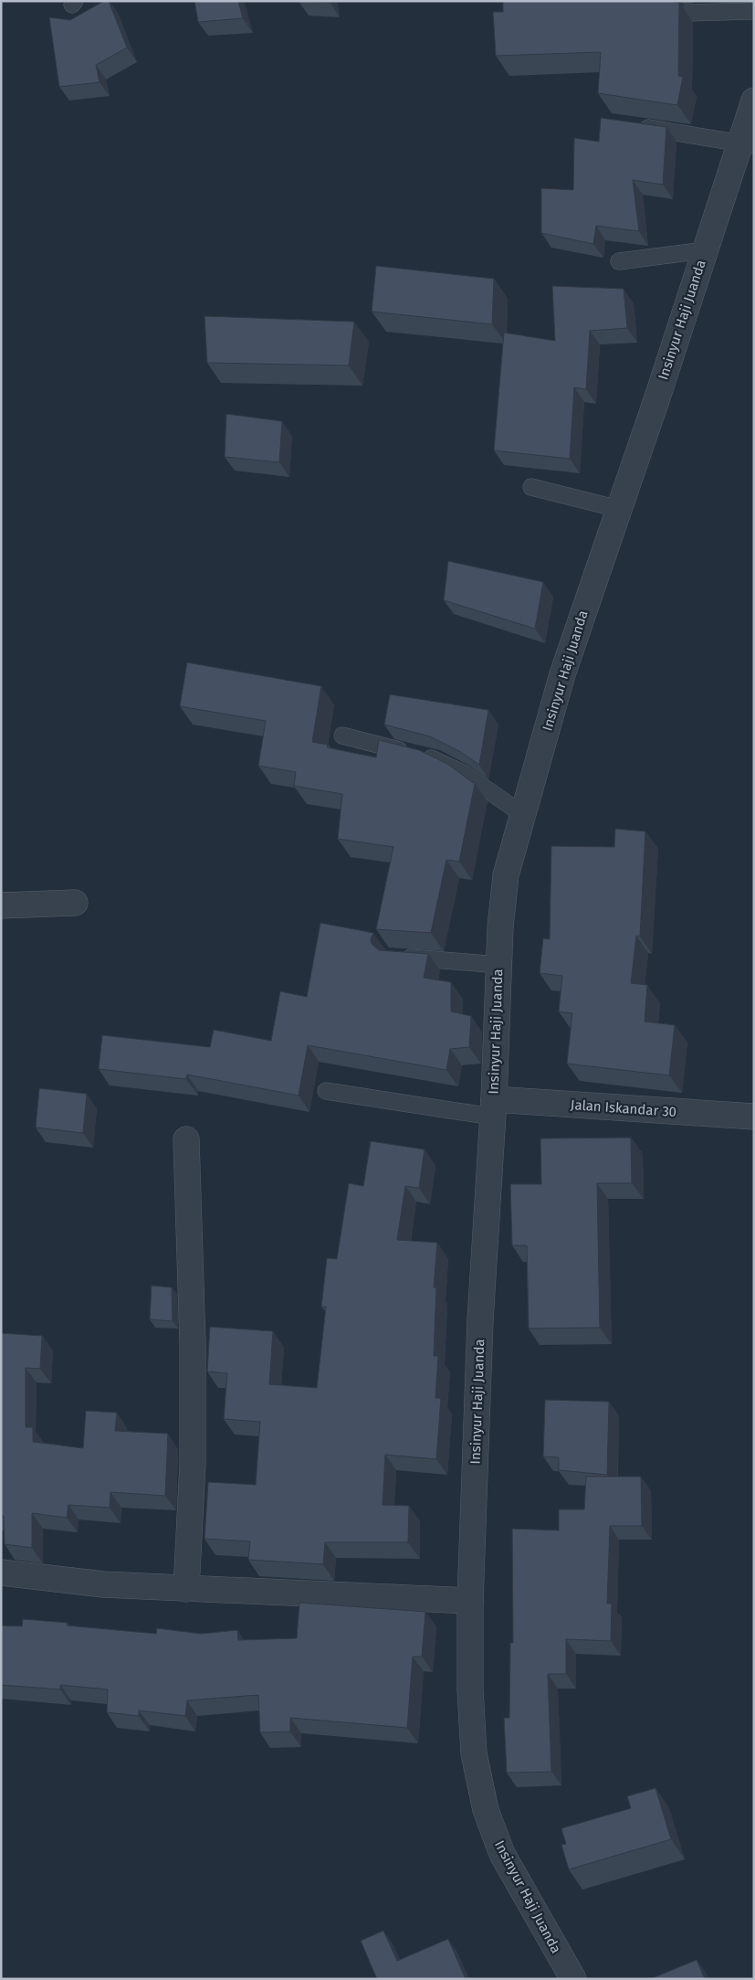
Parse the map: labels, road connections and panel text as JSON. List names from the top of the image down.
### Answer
{
  "streets": {
    "street": ["Insinyur Haji Juanda", "Jalan Iskandar 30"]
  },
  "crossings": [
    ["Insinyur Haji Juanda", "Jalan Iskandar 30"]
  ]
}
